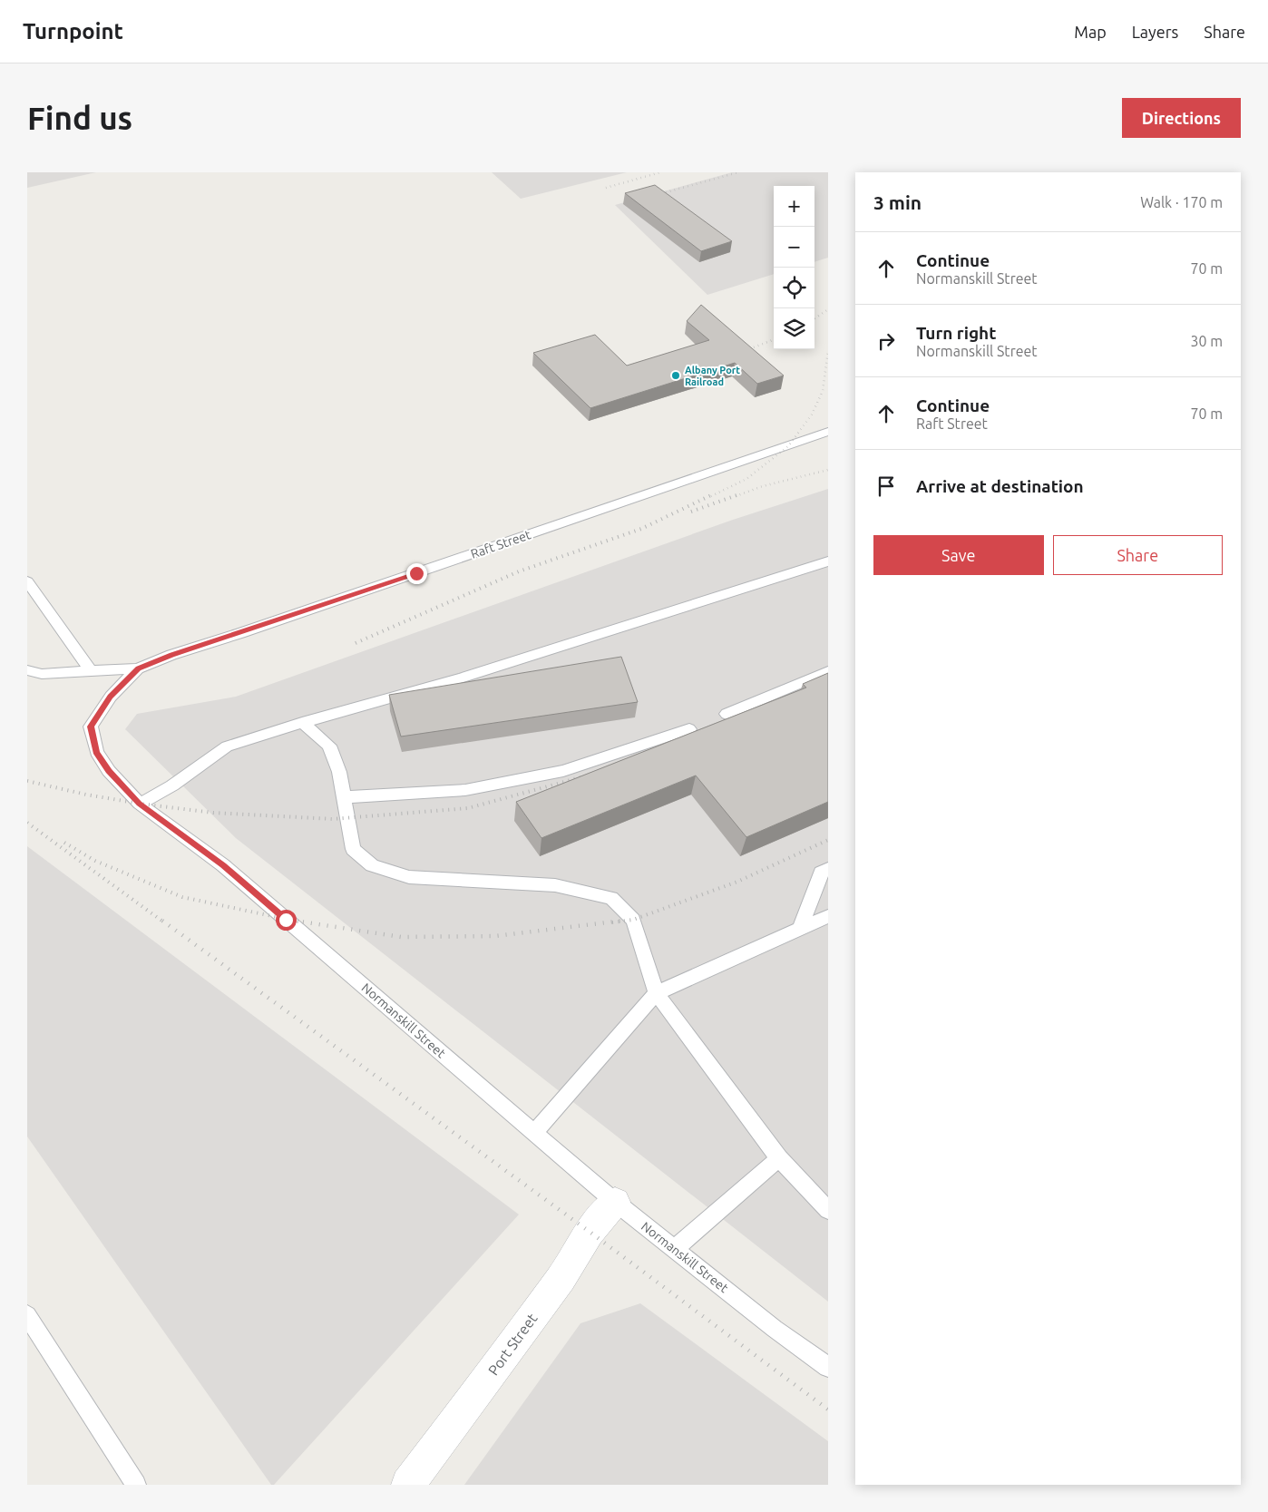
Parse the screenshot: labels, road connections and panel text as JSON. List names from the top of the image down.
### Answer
{
  "streets": {
    "street": ["Port Street"],
    "lane": ["Raft Street", "Normanskill Street"]
  },
  "crossings": [
    ["Raft Street", "Normanskill Street"],
    ["Normanskill Street", "Port Street"]
  ],
  "places": ["Albany Port Railroad"],
  "page": {
    "header": "Turnpoint",
    "nav": ["Map", "Layers", "Share"],
    "buttons": [
      "Directions",
      ["Save", "Share"]
    ],
    "title": "Find us",
    "heading": ["3 min", "Walk · 170 m"],
    "map_buttons": ["+", "−"],
    "list": [
      ["Continue", "Normanskill Street", "70 m"],
      ["Turn right", "Normanskill Street", "30 m"],
      ["Continue", "Raft Street", "70 m"],
      "Arrive at destination"
    ]
  }
}
